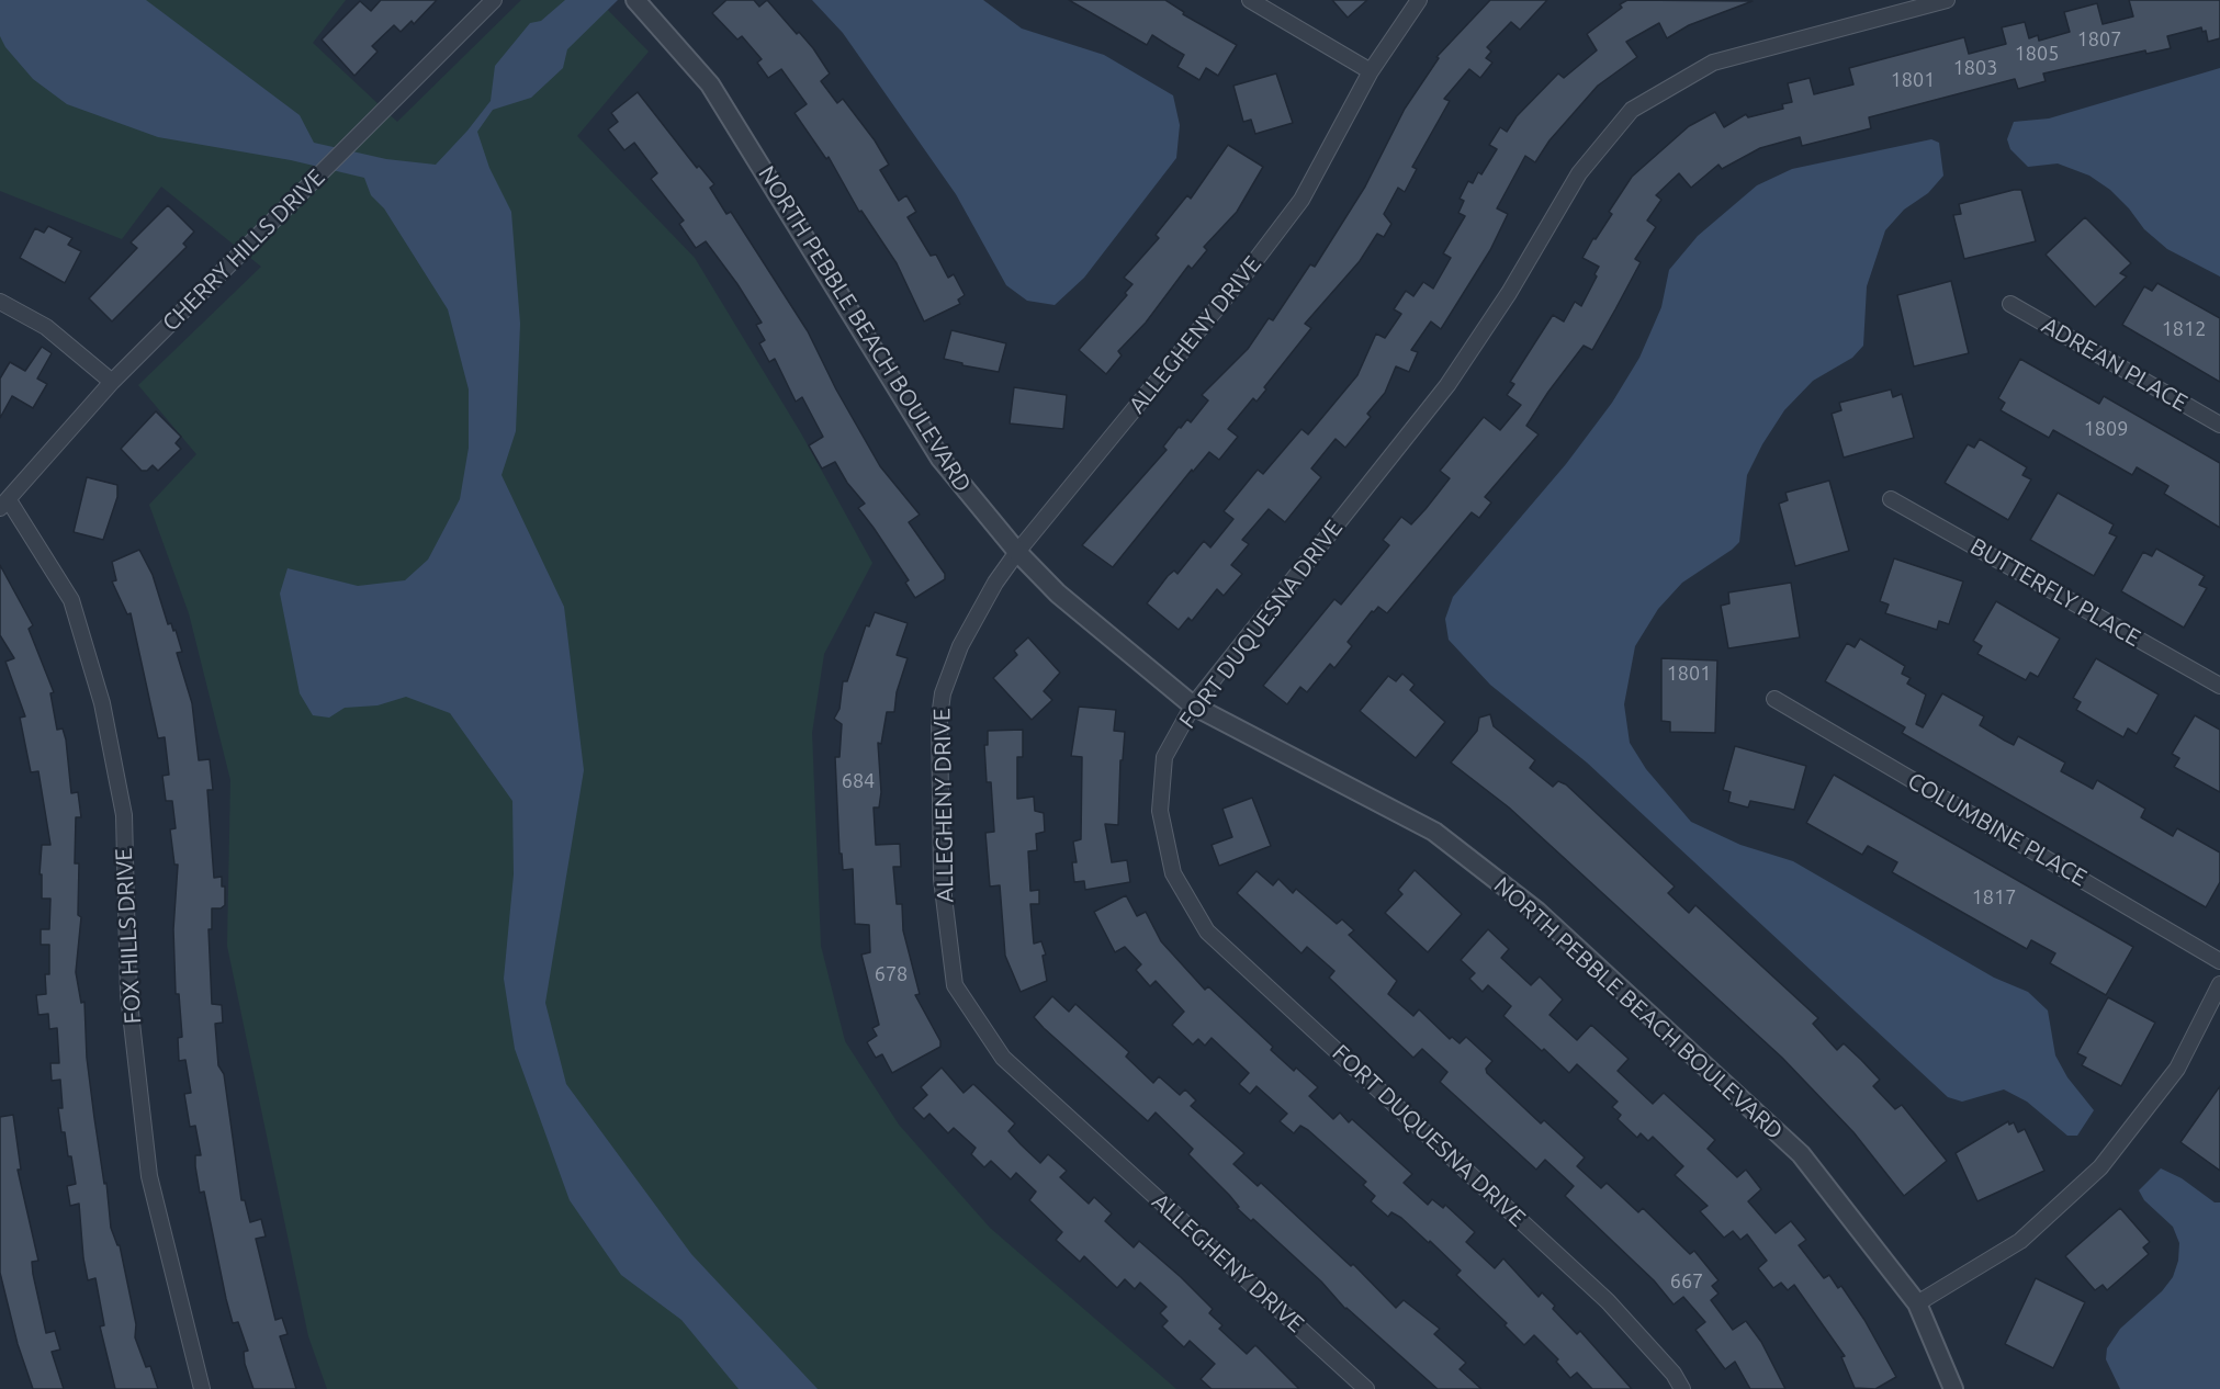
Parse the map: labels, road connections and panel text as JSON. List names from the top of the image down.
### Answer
{
  "streets": {
    "street": [
      "CHERRY HILLS DRIVE",
      "NORTH PEBBLE BEACH BOULEVARD",
      "ALLEGHENY DRIVE",
      "ADREAN PLACE",
      "BUTTERFLY PLACE",
      "FORT DUQUESNA DRIVE",
      "COLUMBINE PLACE",
      "FOX HILLS DRIVE"
    ]
  },
  "crossings": [
    ["CHERRY HILLS DRIVE", "FOX HILLS DRIVE"],
    ["NORTH PEBBLE BEACH BOULEVARD", "ALLEGHENY DRIVE"],
    ["NORTH PEBBLE BEACH BOULEVARD", "FORT DUQUESNA DRIVE"]
  ],
  "house_numbers": [
    "1807",
    "1805",
    "1803",
    "1801",
    "1812",
    "1809",
    "1801",
    "684",
    "1817",
    "678",
    "667"
  ]
}
